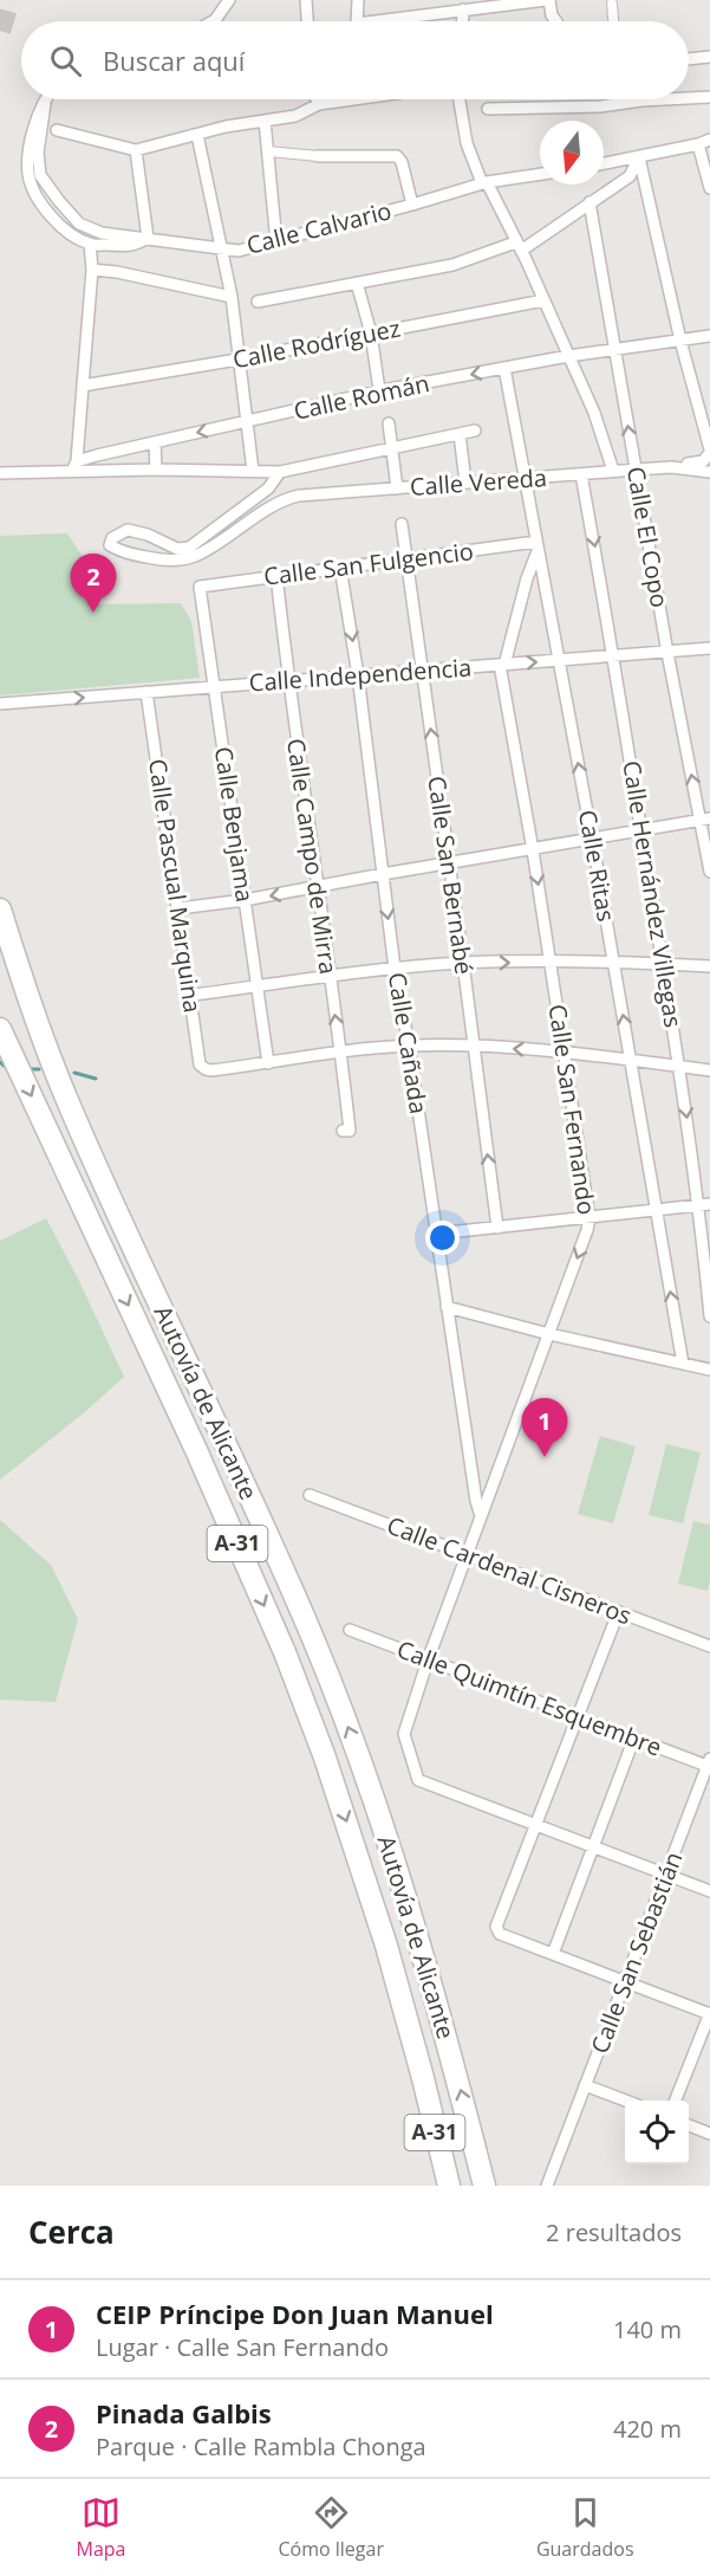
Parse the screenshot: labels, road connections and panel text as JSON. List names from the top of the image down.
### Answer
{
  "streets": {
    "highway": ["Autovía de Alicante", "A-31"],
    "street": [
      "Calle Calvario",
      "Calle Rodríguez",
      "Calle Román",
      "Calle Vereda",
      "Calle El Copo",
      "Calle San Fulgencio",
      "Calle Independencia",
      "Calle Benjama",
      "Calle Campo de Mirra",
      "Calle Ritas",
      "Calle San Bernabé",
      "Calle Pascual Marquina",
      "Calle Hernández Villegas",
      "Calle Cañada",
      "Calle San Fernando",
      "Calle Cardenal Cisneros",
      "Calle Quimtín Esquembre",
      "Calle San Sebastián"
    ]
  },
  "crossings": [
    ["Calle Román", "Calle El Copo"],
    ["Calle Román", "Calle Ritas"],
    ["Calle Vereda", "Calle El Copo"],
    ["Calle Vereda", "Calle Ritas"],
    ["Calle Vereda", "Calle Hernández Villegas"],
    ["Calle El Copo", "Calle Independencia"],
    ["Calle San Fulgencio", "Calle Benjama"],
    ["Calle San Fulgencio", "Calle Campo de Mirra"],
    ["Calle San Fulgencio", "Calle Ritas"],
    ["Calle San Fulgencio", "Calle San Bernabé"],
    ["Calle San Fulgencio", "Calle Cañada"],
    ["Calle San Fulgencio", "Calle San Fernando"],
    ["Calle Independencia", "Calle Benjama"],
    ["Calle Independencia", "Calle Campo de Mirra"],
    ["Calle Independencia", "Calle Ritas"],
    ["Calle Independencia", "Calle San Bernabé"],
    ["Calle Independencia", "Calle Pascual Marquina"],
    ["Calle Independencia", "Calle Hernández Villegas"],
    ["Calle Independencia", "Calle Cañada"],
    ["Calle Independencia", "Calle San Fernando"],
    ["Calle Benjama", "Calle Pascual Marquina"],
    ["Calle Ritas", "Calle San Fernando"],
    ["Calle Cañada", "Calle San Fernando"],
    ["Calle San Fernando", "Calle Cardenal Cisneros"],
    ["Calle San Fernando", "Calle Quimtín Esquembre"],
    ["Calle Quimtín Esquembre", "Calle San Sebastián"]
  ],
  "one_way": ["Calle Ritas", "Calle San Bernabé", "Calle Hernández Villegas"],
  "north": "bottom",
  "page": {
    "search": "Buscar aquí",
    "pins": ["2", "1"],
    "heading": ["Cerca", "2 resultados"],
    "list": [
      {
        "mark": "1",
        "name": "CEIP Príncipe Don Juan Manuel",
        "note": "Lugar · Calle San Fernando",
        "value": "140 m"
      },
      {
        "mark": "2",
        "name": "Pinada Galbis",
        "note": "Parque · Calle Rambla Chonga",
        "value": "420 m"
      }
    ],
    "nav": ["Mapa", "Cómo llegar", "Guardados"]
  }
}
